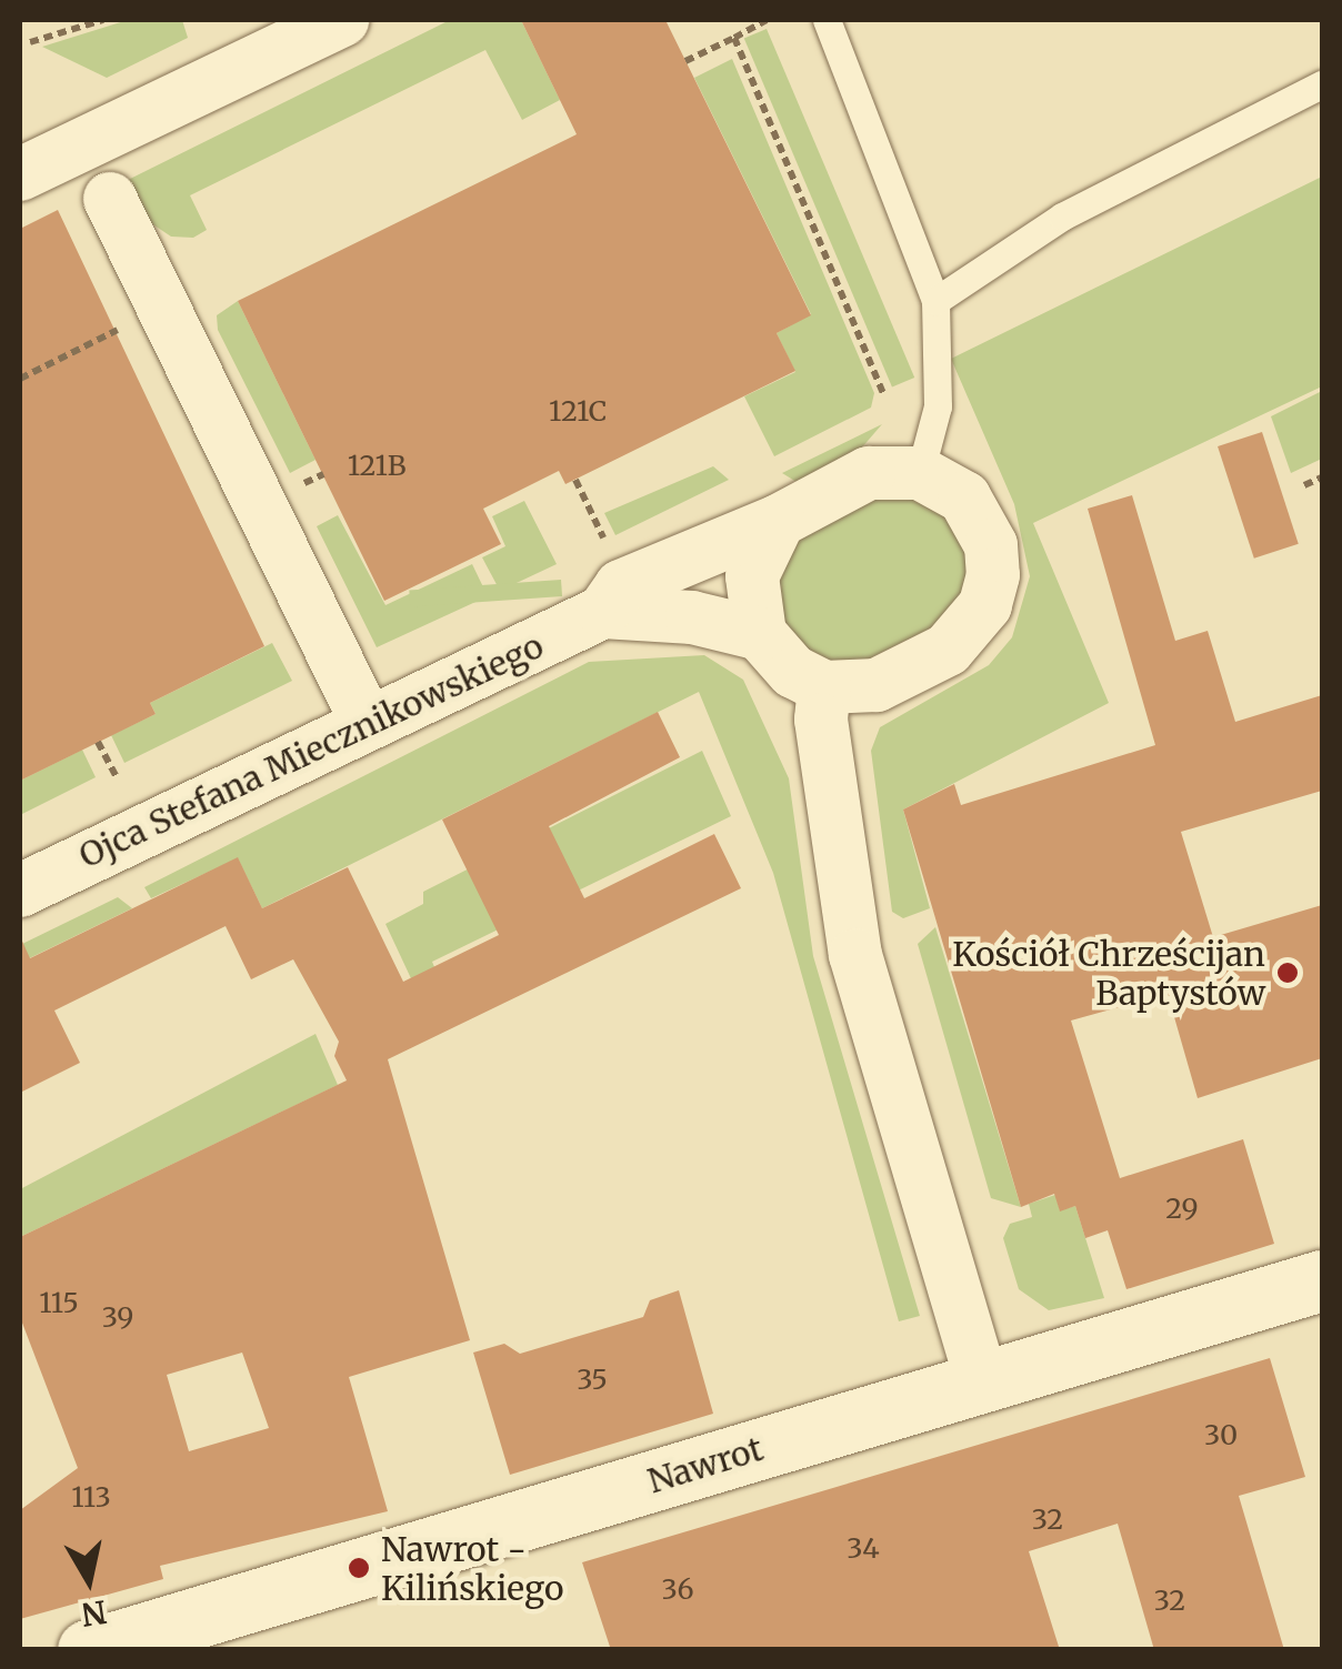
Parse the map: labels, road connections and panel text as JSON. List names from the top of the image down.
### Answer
{
  "streets": {
    "street": ["Ojca Stefana Miecznikowskiego", "Nawrot"]
  },
  "places": ["Kościół Chrześcijan Baptystów", "Nawrot - Kilińskiego"],
  "house_numbers": [
    "121C",
    "121B",
    "29",
    "115",
    "39",
    "35",
    "30",
    "113",
    "32",
    "34",
    "36",
    "32"
  ],
  "north": "bottom"
}
